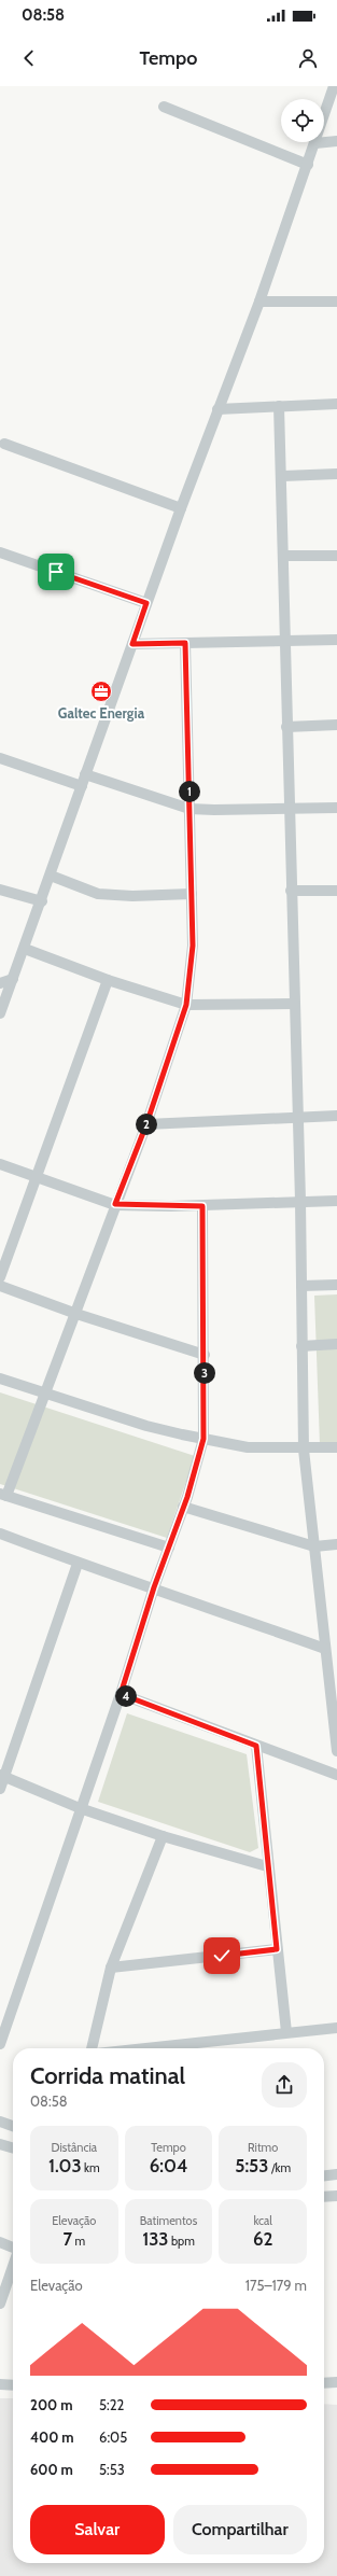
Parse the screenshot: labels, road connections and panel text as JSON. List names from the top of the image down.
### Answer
{
  "places": {
    "office": ["Galtec Energia"]
  },
  "page": {
    "status": "08:58",
    "header": "Tempo",
    "pins": [
      "1",
      "2",
      "3",
      "4"
    ],
    "heading": ["Corrida matinal", "08:58"],
    "stats": [
      ["Distância", "1.03 km"],
      ["Tempo", "6:04"],
      ["Ritmo", "5:53 /km"],
      ["Elevação", "7 m"],
      ["Batimentos", "133 bpm"],
      ["kcal", "62"]
    ],
    "chart": ["Elevação", "175–179 m"],
    "list": [
      {
        "name": "200 m",
        "note": "5:22"
      },
      {
        "name": "400 m",
        "note": "6:05"
      },
      {
        "name": "600 m",
        "note": "5:53"
      }
    ],
    "buttons": ["Salvar", "Compartilhar"]
  }
}
